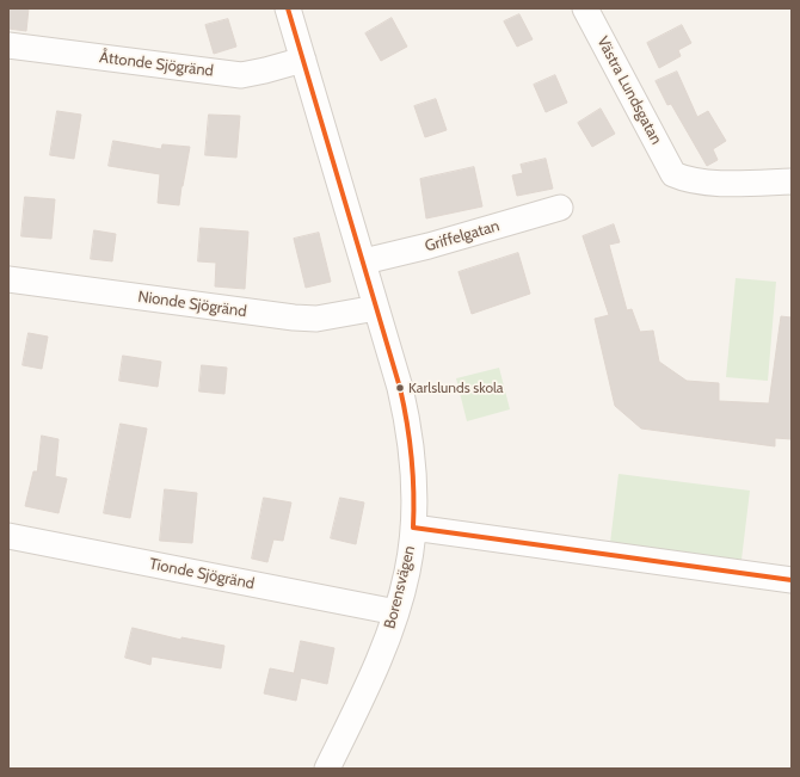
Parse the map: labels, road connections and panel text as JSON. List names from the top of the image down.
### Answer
{
  "streets": {
    "street": [
      "Åttonde Sjögränd",
      "Västra Lundsgatan",
      "Griffelgatan",
      "Nionde Sjögränd",
      "Tionde Sjögränd",
      "Borensvägen"
    ]
  },
  "crossings": [
    ["Åttonde Sjögränd", "Borensvägen"],
    ["Griffelgatan", "Borensvägen"],
    ["Nionde Sjögränd", "Borensvägen"],
    ["Tionde Sjögränd", "Borensvägen"]
  ],
  "places": ["Karlslunds skola"]
}
